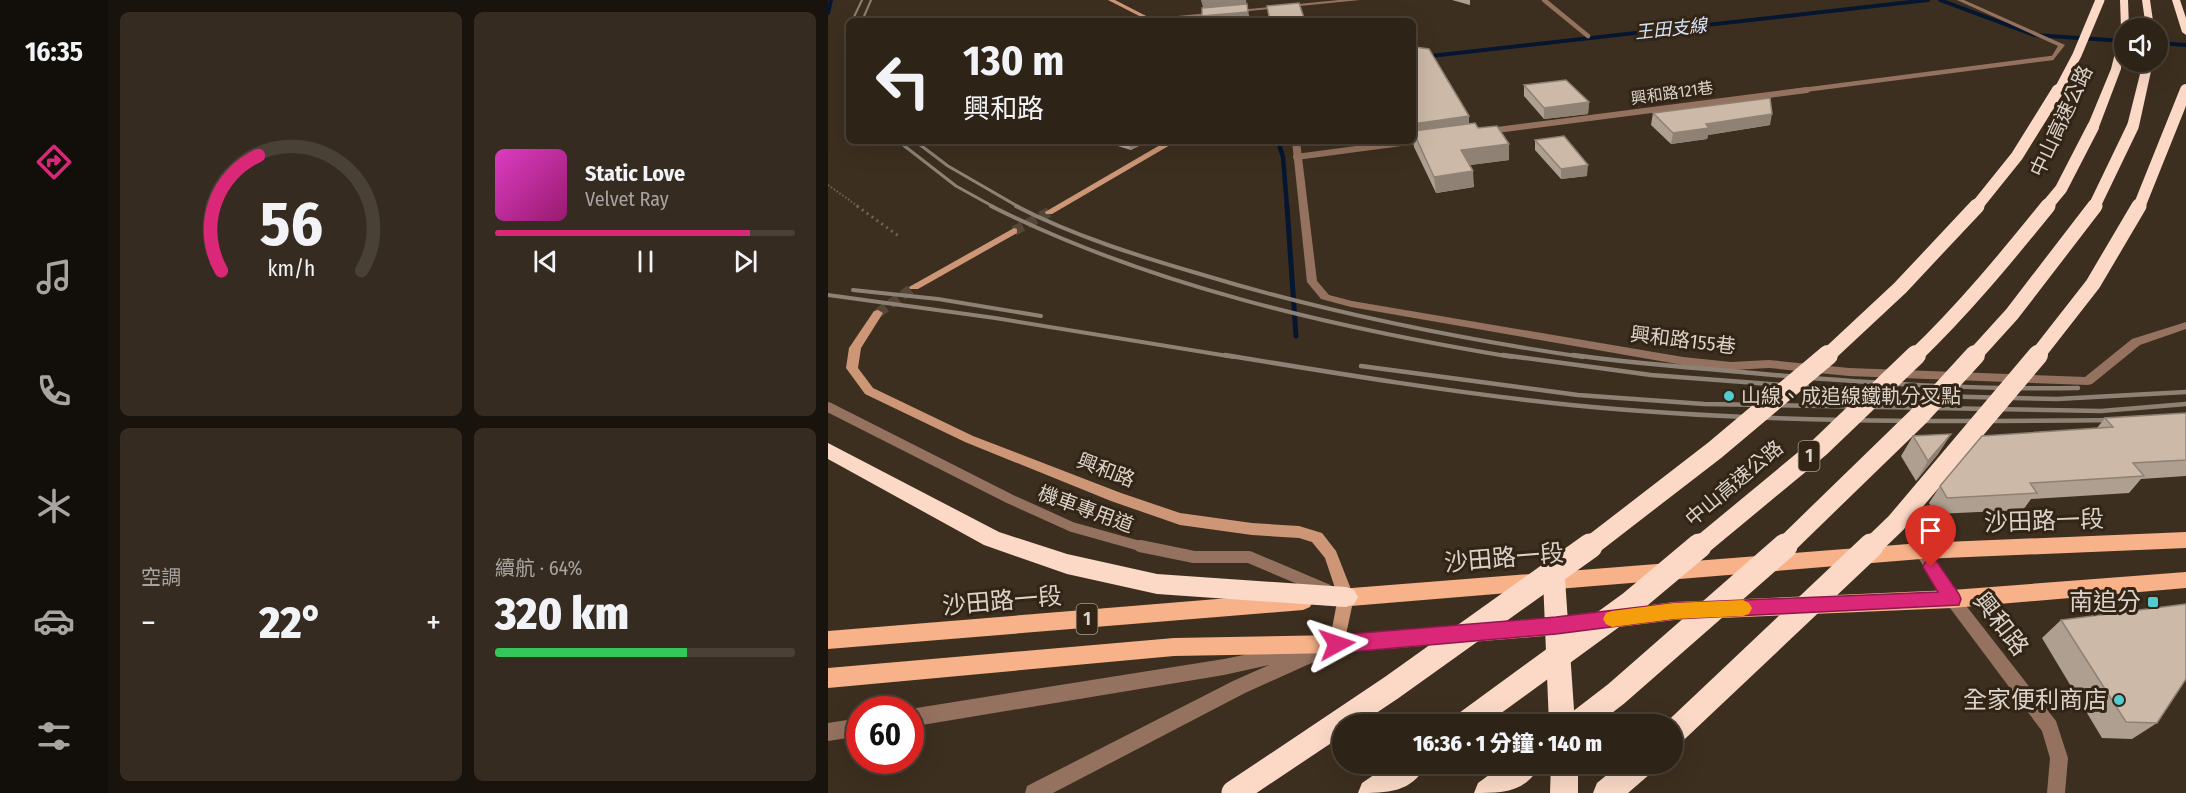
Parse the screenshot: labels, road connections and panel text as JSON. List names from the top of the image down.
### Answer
{
  "streets": {
    "highway": ["中山高速公路", "1"],
    "main road": ["沙田路一段"],
    "street": ["興和路155巷", "興和路"],
    "lane": ["興和路121巷", "機車專用道"]
  },
  "crossings": [
    ["1", "興和路"],
    ["興和路", "機車專用道"],
    ["興和路", "沙田路一段"],
    ["機車專用道", "沙田路一段"]
  ],
  "water": ["王田支線"],
  "places": {
    "other": ["山線、成追線鐵軌分叉點", "全家便利商店"],
    "transit": ["南追分"]
  },
  "page": {
    "tabs": "16:35",
    "turn": ["130 m", "興和路"],
    "song": ["Static Love", "Velvet Ray"],
    "tile": [
      "空調",
      ["續航 · 64%", "320 km"]
    ],
    "heat": ["−", "22°", "+"],
    "limit": "60",
    "trip": "16:36 · 1 分鐘 · 140 m",
    "gauge": ["56", "km/h"]
  }
}
